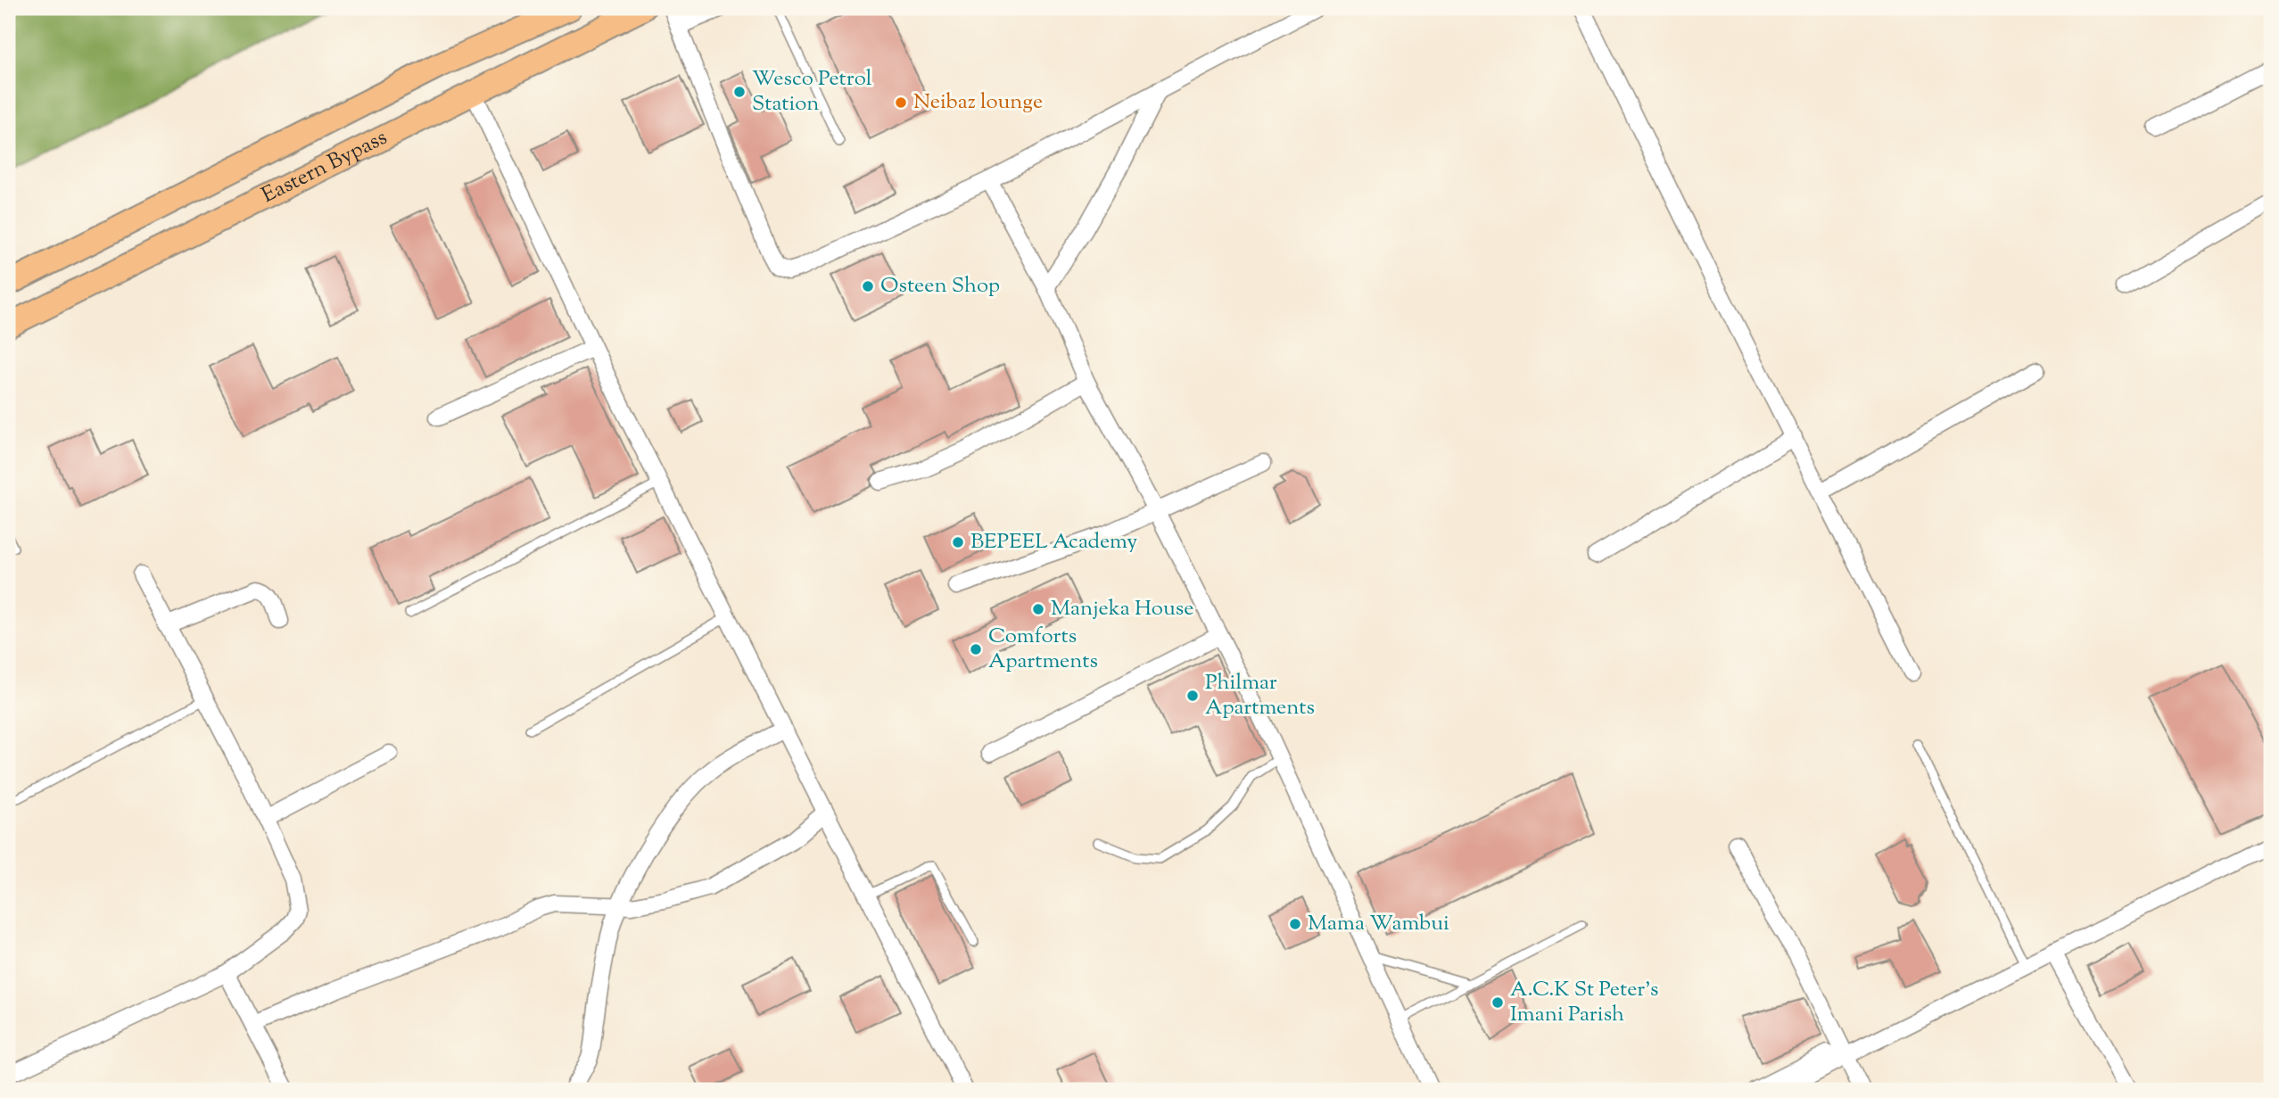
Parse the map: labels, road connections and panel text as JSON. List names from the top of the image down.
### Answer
{
  "streets": {
    "main road": ["Eastern Bypass"]
  },
  "places": [
    "Wesco Petrol Station",
    "Neibaz lounge",
    "Osteen Shop",
    "BEPEEL Academy",
    "Manjeka House",
    "Comforts Apartments",
    "Philmar Apartments",
    "Mama Wambui",
    "A.C.K St Peter's Imani Parish"
  ]
}
